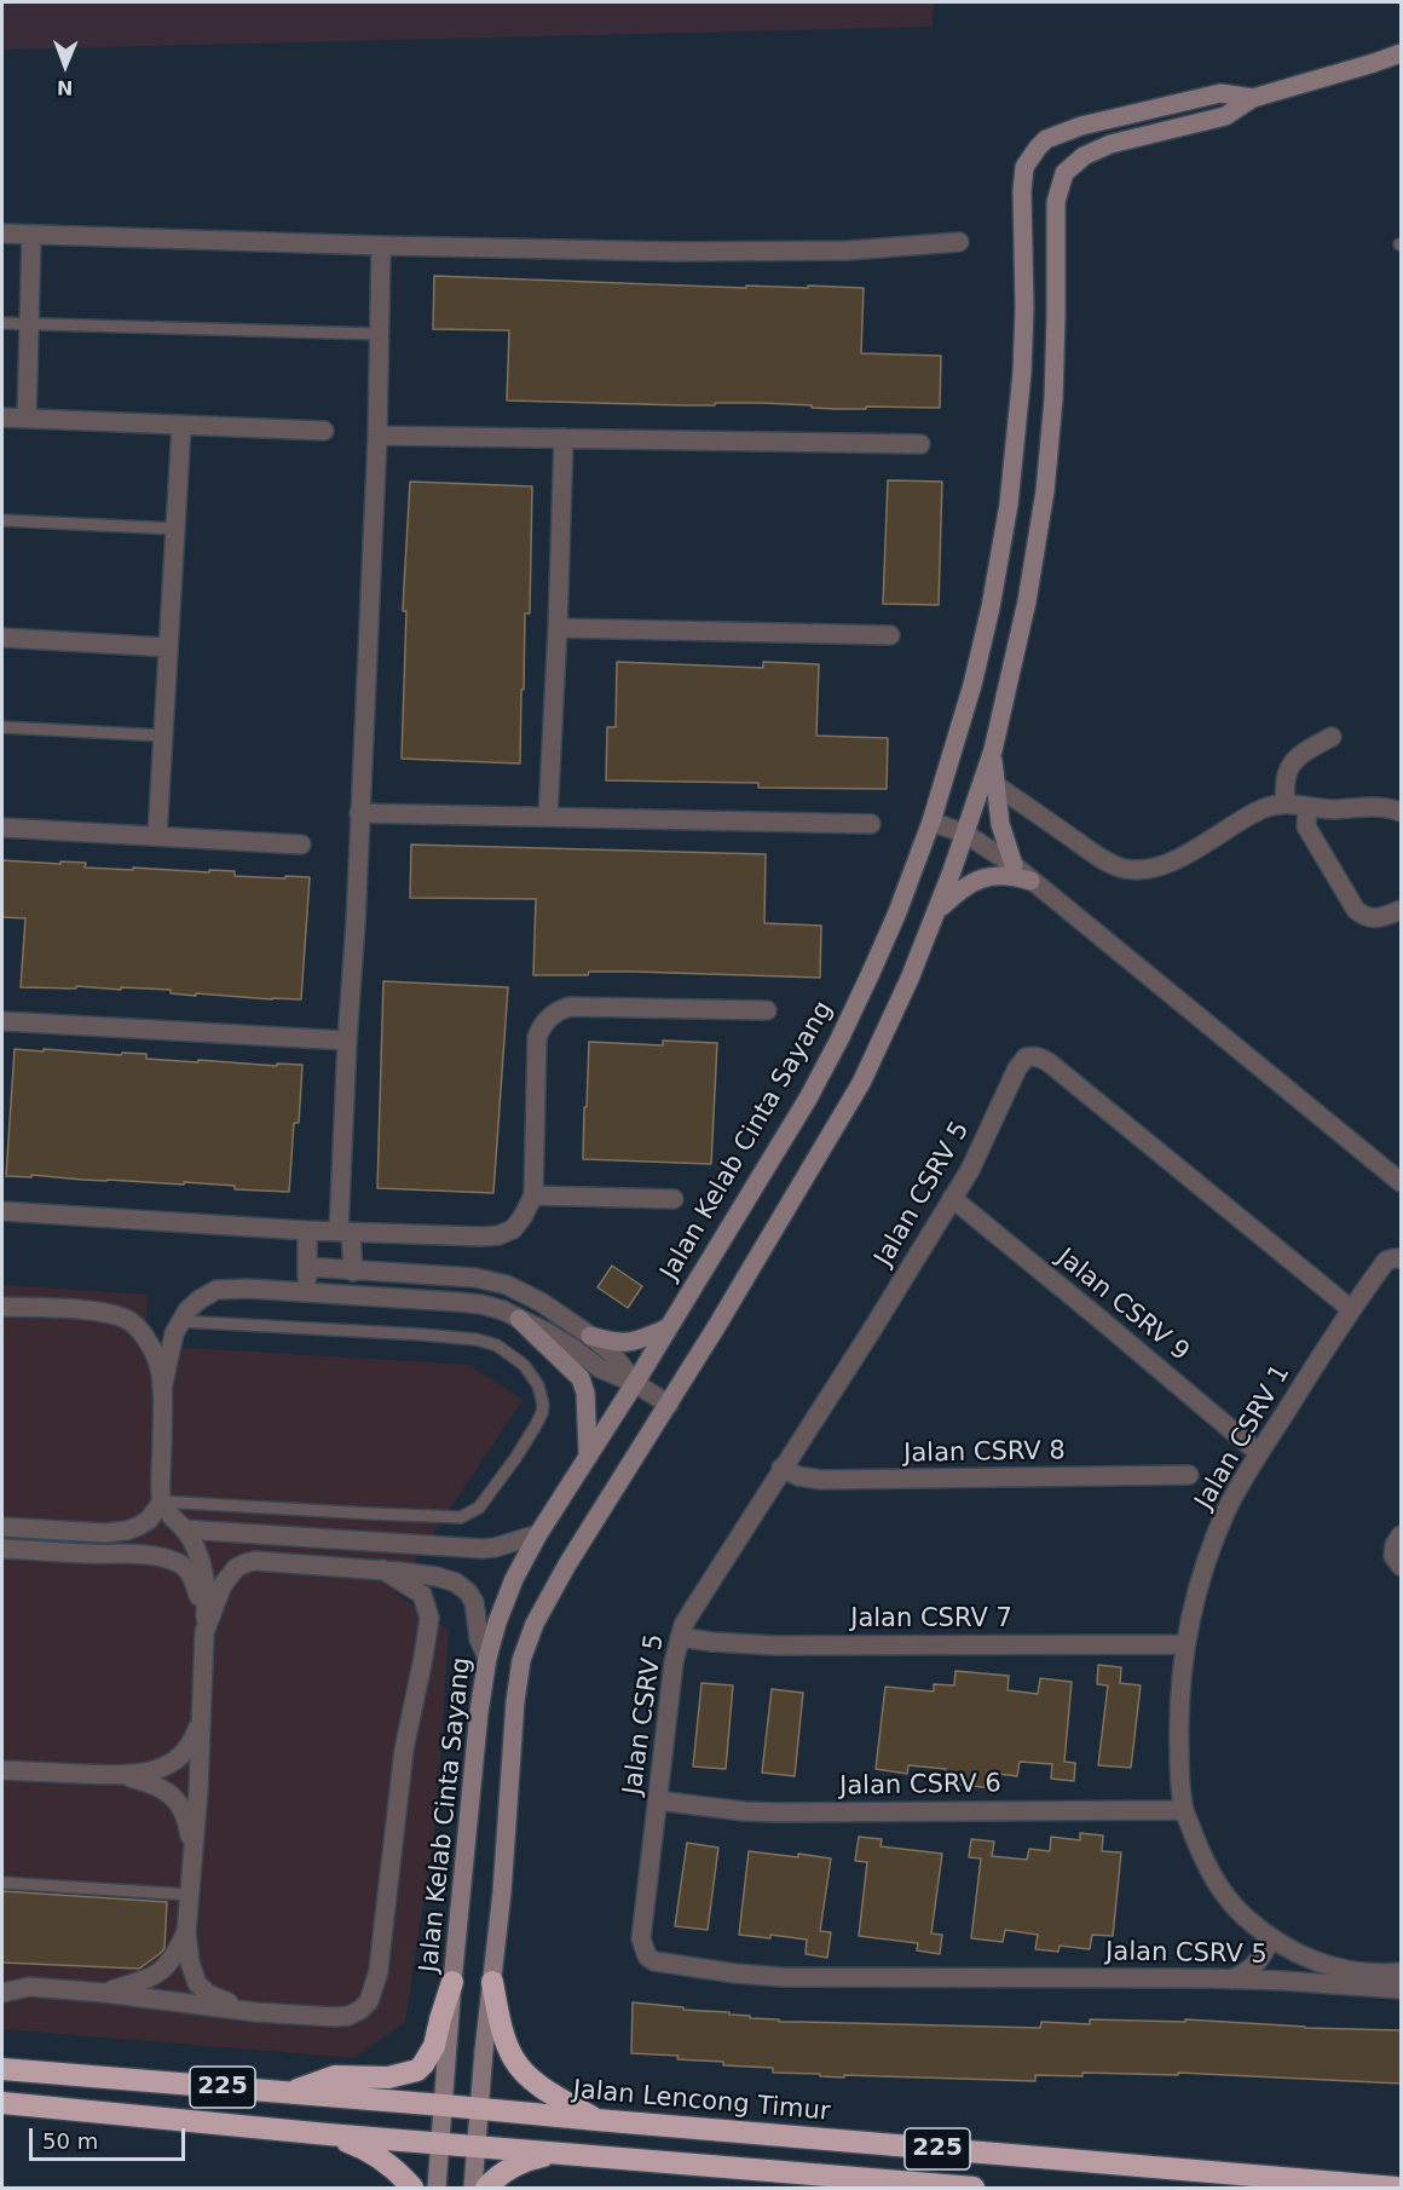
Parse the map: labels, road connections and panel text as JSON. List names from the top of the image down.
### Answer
{
  "streets": {
    "highway": ["225", "Jalan Lencong Timur"],
    "main road": ["Jalan Kelab Cinta Sayang"],
    "street": [
      "Jalan CSRV 5",
      "Jalan CSRV 9",
      "Jalan CSRV 1",
      "Jalan CSRV 8",
      "Jalan CSRV 7",
      "Jalan CSRV 6"
    ]
  },
  "crossings": [
    ["Jalan Kelab Cinta Sayang", "225"],
    ["Jalan Kelab Cinta Sayang", "Jalan Lencong Timur"],
    ["Jalan CSRV 5", "Jalan CSRV 9"],
    ["Jalan CSRV 5", "Jalan CSRV 1"],
    ["Jalan CSRV 5", "Jalan CSRV 8"],
    ["Jalan CSRV 5", "Jalan CSRV 7"],
    ["Jalan CSRV 5", "Jalan CSRV 6"],
    ["Jalan CSRV 9", "Jalan CSRV 1"],
    ["Jalan CSRV 1", "Jalan CSRV 7"],
    ["Jalan CSRV 1", "Jalan CSRV 6"]
  ],
  "scale_bar": "50 m",
  "north": "bottom"
}
